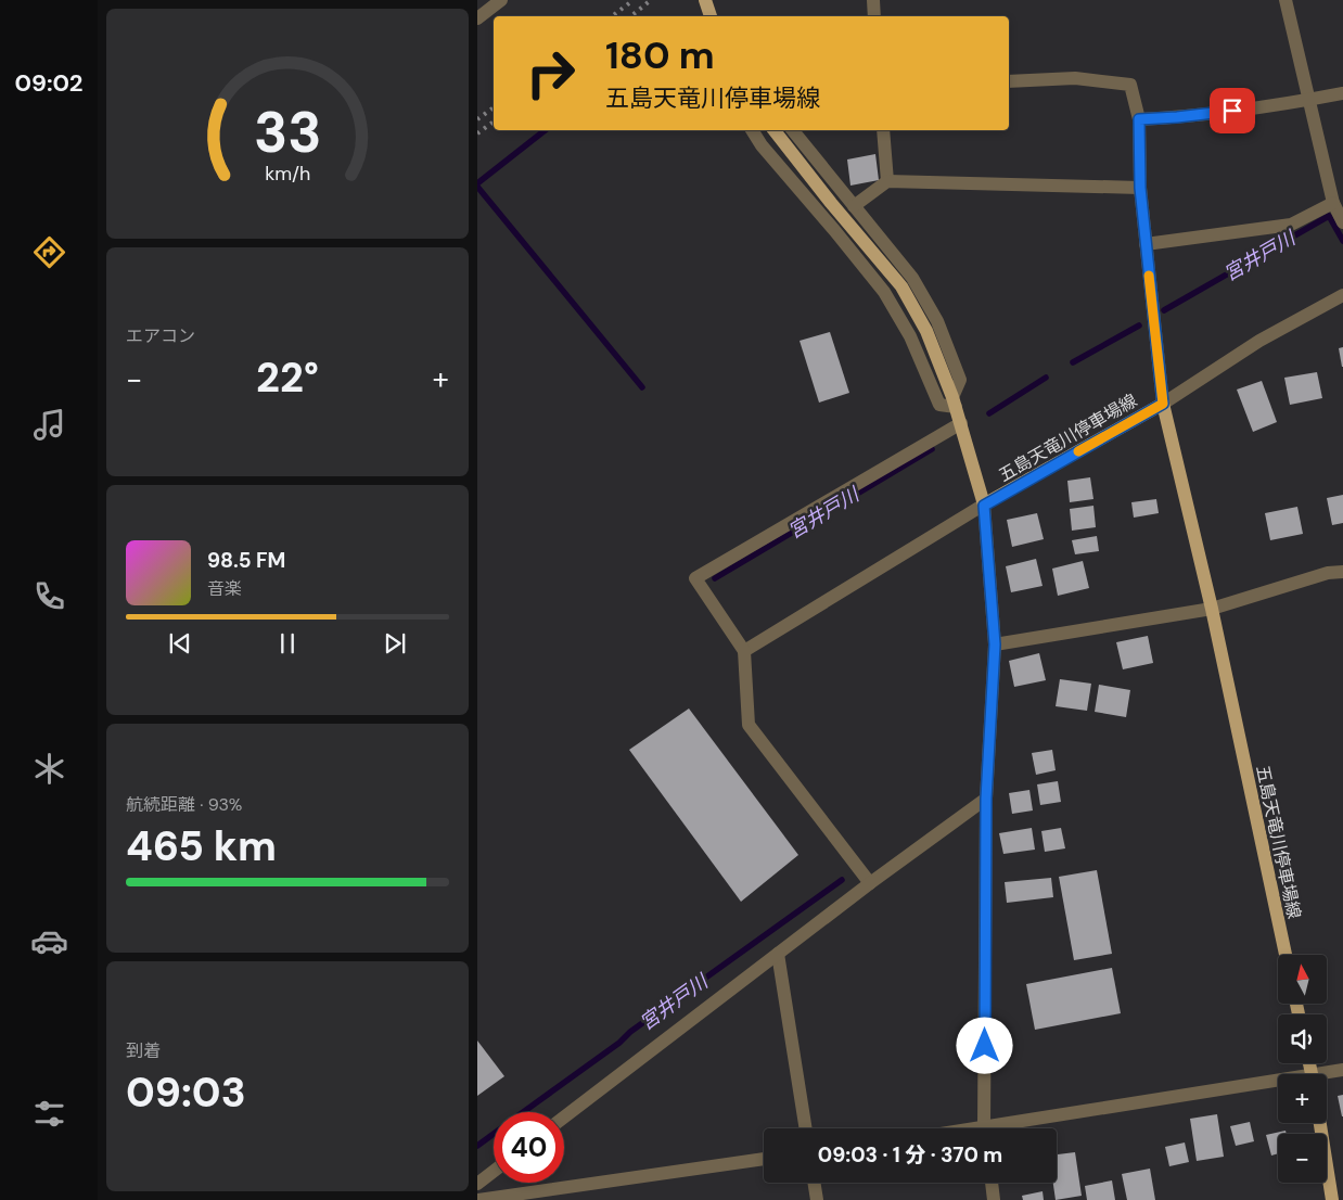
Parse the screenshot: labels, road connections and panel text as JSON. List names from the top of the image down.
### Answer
{
  "streets": {
    "main road": ["五島天竜川停車場線"]
  },
  "water": ["宮井戸川"],
  "north": "top",
  "page": {
    "tabs": "09:02",
    "turn": ["180 m", "五島天竜川停車場線"],
    "tile": [
      "エアコン",
      ["航続距離 · 93%", "465 km"],
      ["到着", "09:03"]
    ],
    "heat": ["−", "22°", "+"],
    "song": ["98.5 FM", "音楽"],
    "map_buttons": ["+", "−"],
    "limit": "40",
    "trip": "09:03 · 1 分 · 370 m",
    "gauge": ["33", "km/h"]
  }
}
